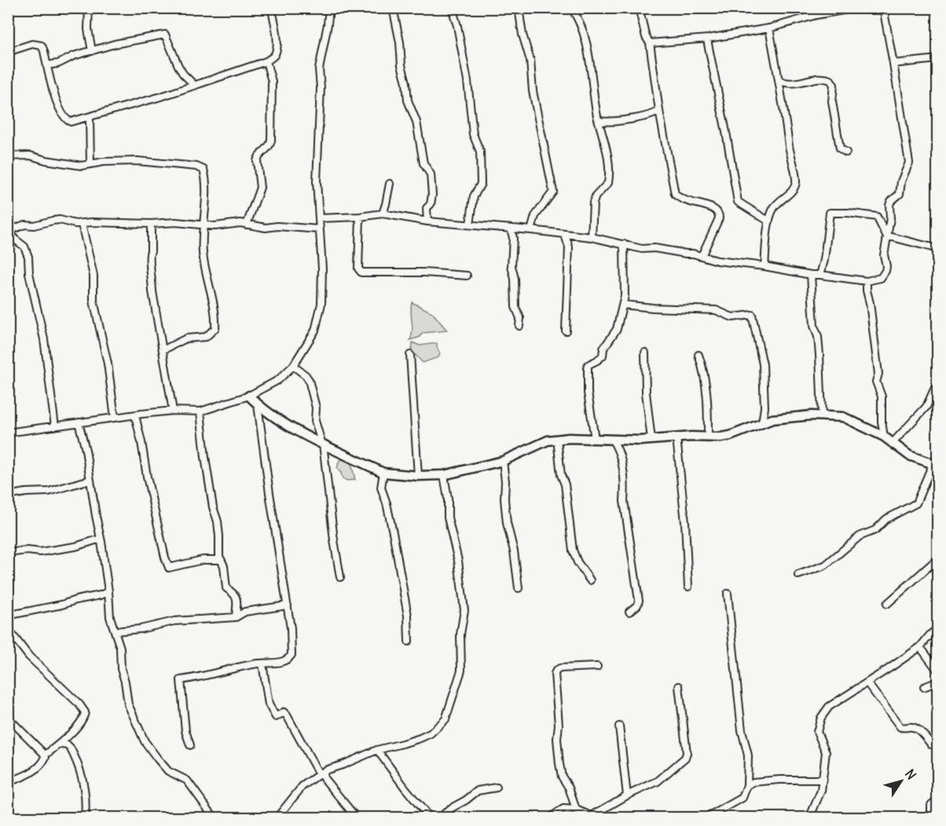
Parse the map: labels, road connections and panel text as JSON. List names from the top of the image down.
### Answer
{
  "north": "top right"
}
